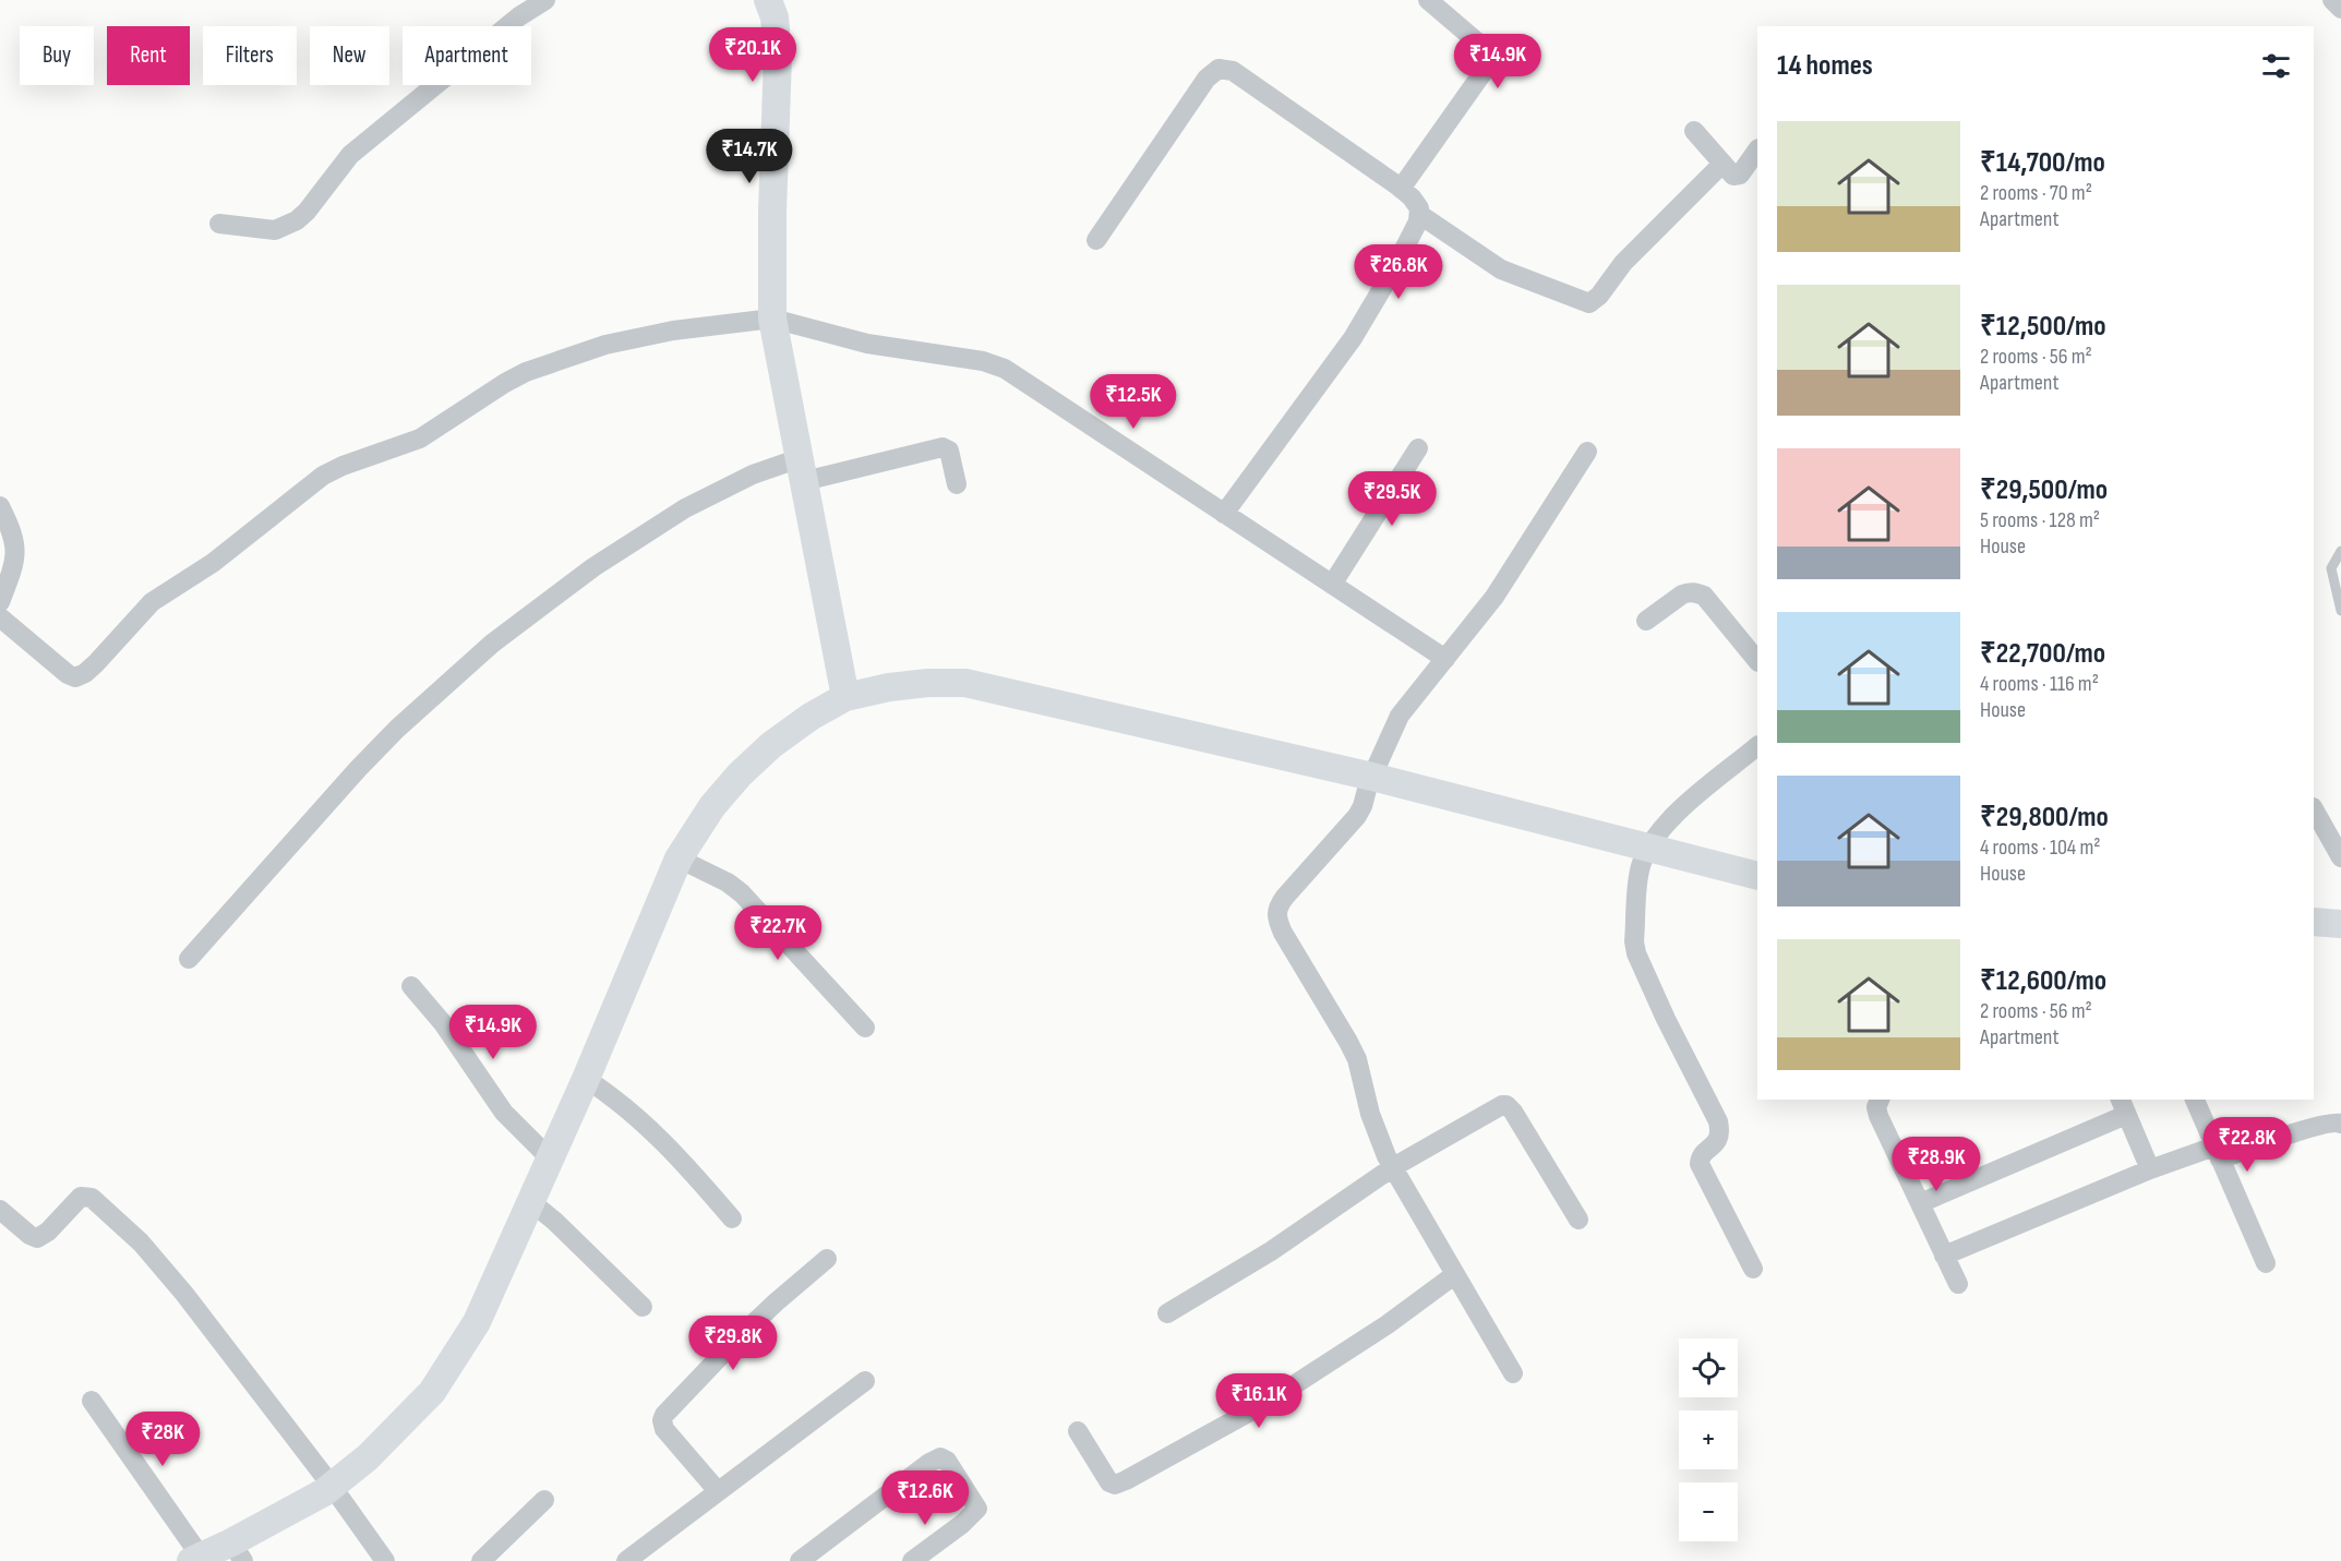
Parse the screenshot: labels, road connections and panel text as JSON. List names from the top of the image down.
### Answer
{
  "page": {
    "chip": [
      "Buy",
      "Rent",
      "Filters",
      "New",
      "Apartment"
    ],
    "heading": "14 homes",
    "price": [
      "₹20.1K",
      "₹14.9K",
      "₹14.7K",
      "₹26.8K",
      "₹12.5K",
      "₹29.5K",
      "₹22.7K",
      "₹14.9K",
      "₹22.8K",
      "₹28.9K",
      "₹29.8K",
      "₹16.1K",
      "₹28K",
      "₹12.6K"
    ],
    "list": [
      {
        "name": "₹14,700/mo",
        "note": "2 rooms · 70 m² · Apartment"
      },
      {
        "name": "₹12,500/mo",
        "note": "2 rooms · 56 m² · Apartment"
      },
      {
        "name": "₹29,500/mo",
        "note": "5 rooms · 128 m² · House"
      },
      {
        "name": "₹22,700/mo",
        "note": "4 rooms · 116 m² · House"
      },
      {
        "name": "₹29,800/mo",
        "note": "4 rooms · 104 m² · House"
      },
      {
        "name": "₹12,600/mo",
        "note": "2 rooms · 56 m² · Apartment"
      }
    ],
    "map_buttons": ["+", "−"]
  }
}
